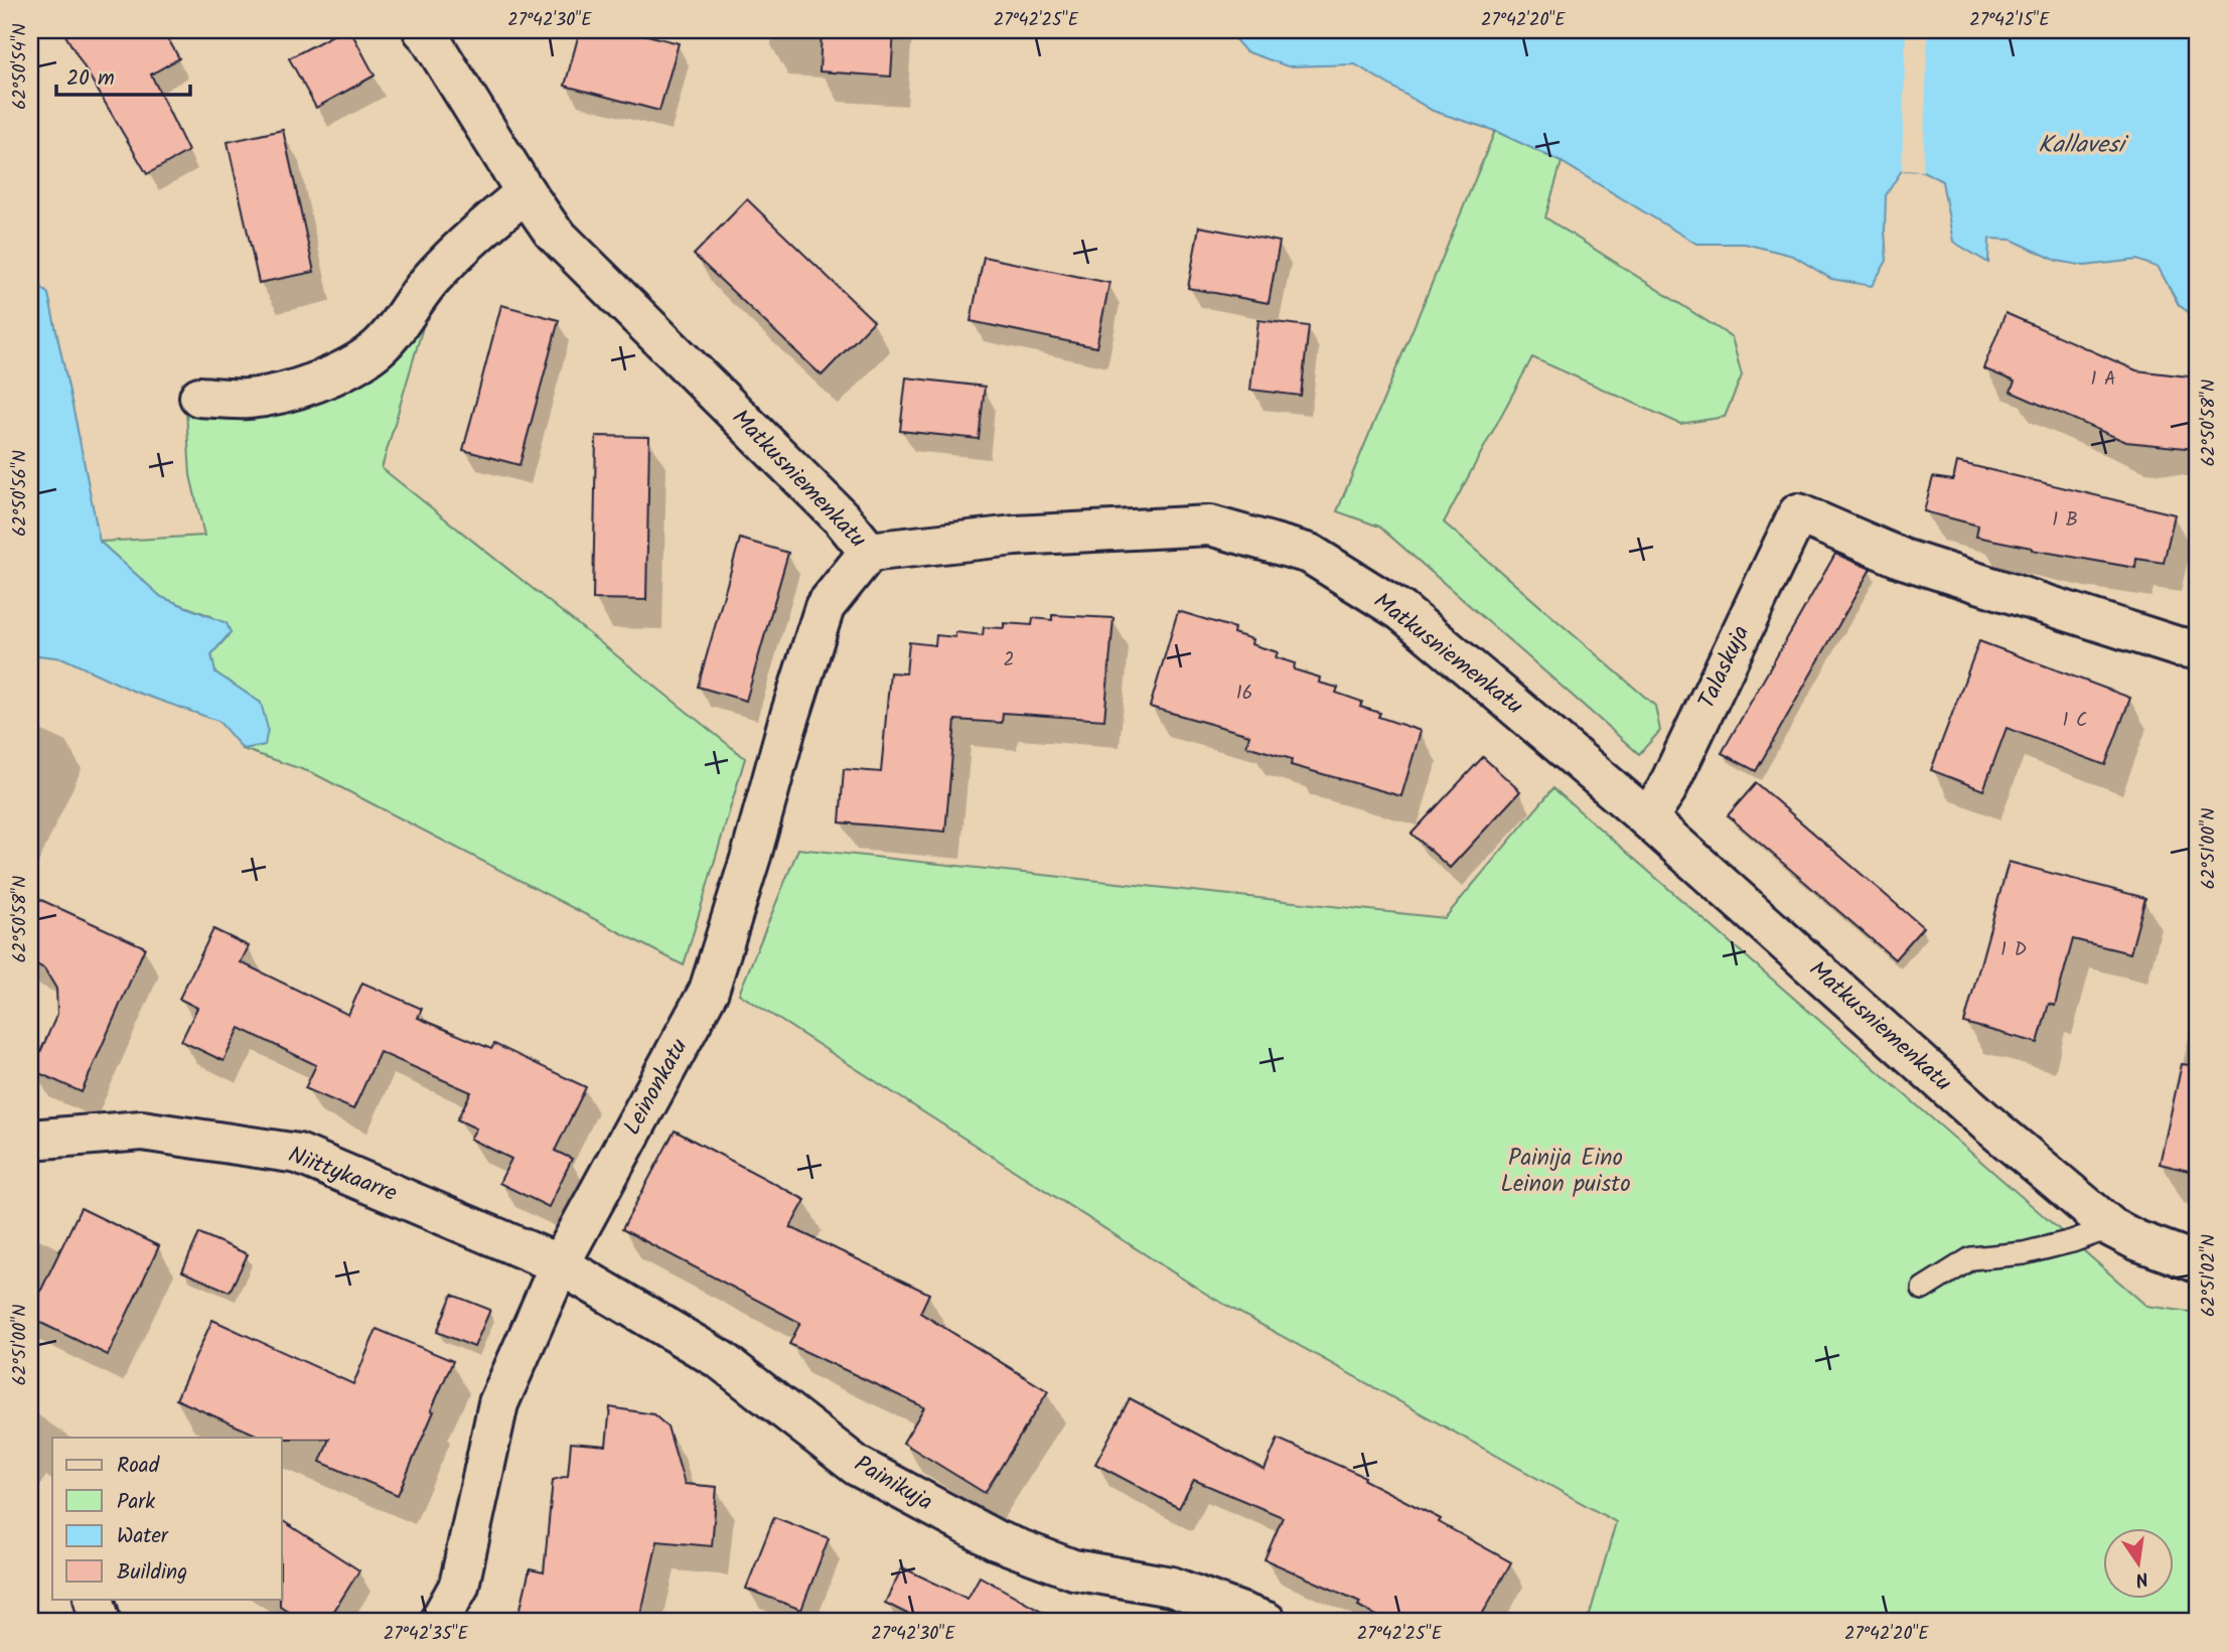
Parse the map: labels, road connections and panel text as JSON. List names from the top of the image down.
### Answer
{
  "streets": {
    "street": [
      "Matkusniemenkatu",
      "Talaskuja",
      "Leinonkatu",
      "Niittykaarre",
      "Painikuja"
    ]
  },
  "crossings": [
    ["Matkusniemenkatu", "Talaskuja"],
    ["Matkusniemenkatu", "Leinonkatu"],
    ["Leinonkatu", "Niittykaarre"],
    ["Leinonkatu", "Painikuja"],
    ["Niittykaarre", "Painikuja"]
  ],
  "water": ["Kallavesi"],
  "parks": ["Painija Eino Leinon puisto"],
  "house_numbers": [
    "1 A",
    "1 B",
    "2",
    "16",
    "1 C",
    "1 D"
  ],
  "legend": [
    "Road",
    "Park",
    "Water",
    "Building"
  ],
  "scale_bar": "20 m",
  "north": "bottom",
  "coordinates": [
    "27°42'30\"E",
    "27°42'25\"E",
    "27°42'20\"E",
    "27°42'15\"E",
    "62°50'54\"N",
    "62°50'58\"N",
    "62°50'56\"N",
    "62°51'00\"N",
    "62°51'02\"N",
    "27°42'35\"E"
  ]
}
